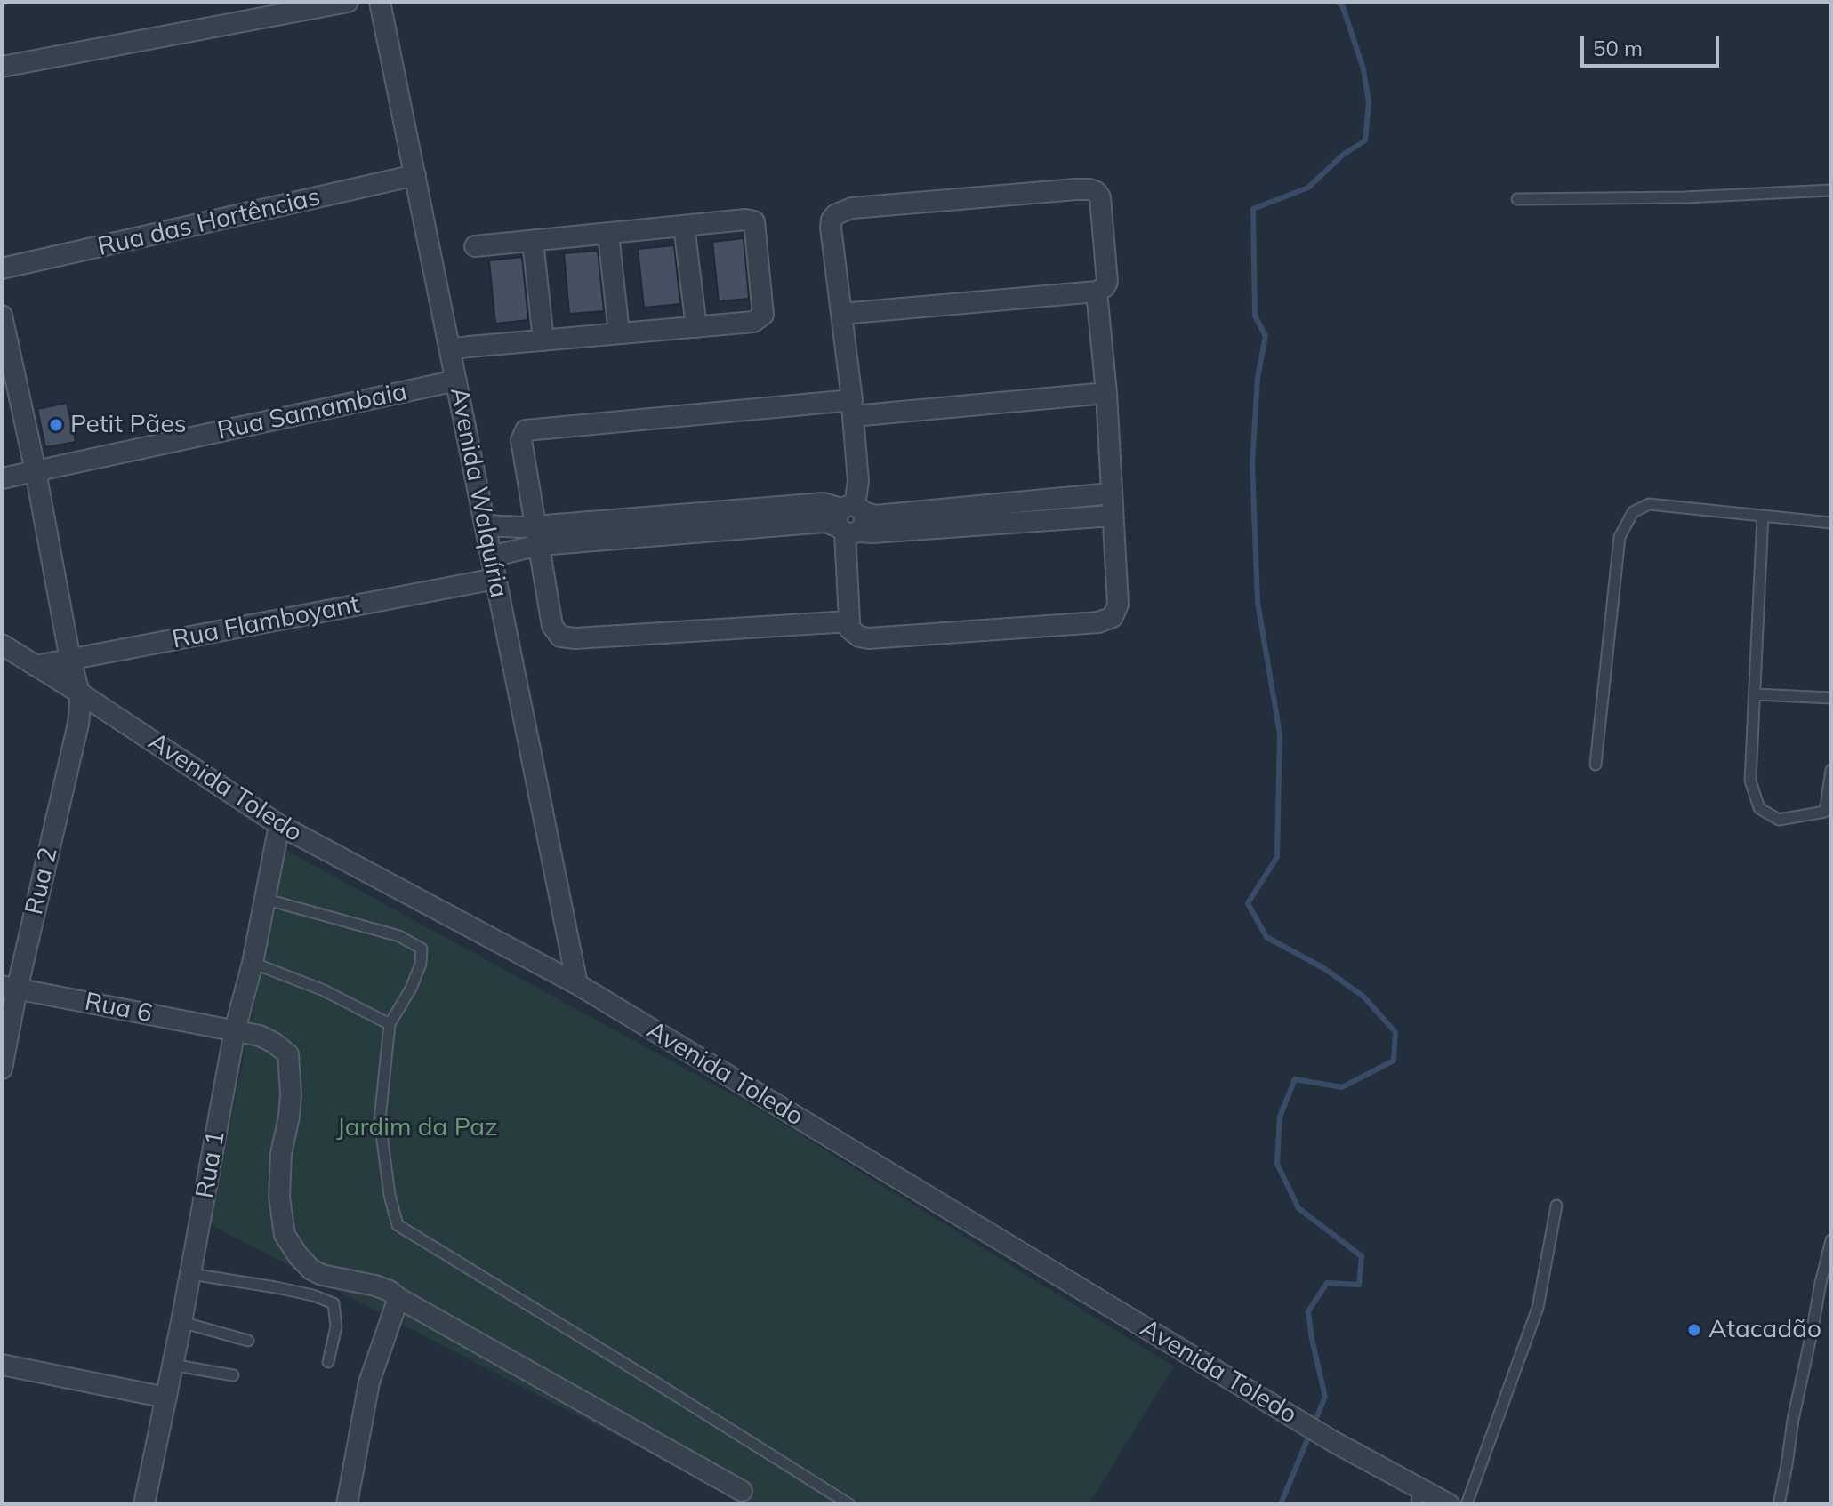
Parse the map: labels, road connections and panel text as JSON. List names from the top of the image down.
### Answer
{
  "streets": {
    "street": [
      "Rua das Hortências",
      "Rua Samambaia",
      "Avenida Walquíria",
      "Rua Flamboyant",
      "Avenida Toledo",
      "Rua 2",
      "Rua 6",
      "Rua 1"
    ]
  },
  "crossings": [
    ["Rua das Hortências", "Avenida Walquíria"],
    ["Rua Samambaia", "Avenida Walquíria"],
    ["Rua Samambaia", "Rua 2"],
    ["Avenida Walquíria", "Rua Flamboyant"],
    ["Avenida Walquíria", "Avenida Toledo"],
    ["Rua Flamboyant", "Avenida Toledo"],
    ["Rua Flamboyant", "Rua 2"],
    ["Avenida Toledo", "Rua 2"],
    ["Avenida Toledo", "Rua 1"],
    ["Rua 2", "Rua 6"],
    ["Rua 6", "Rua 1"]
  ],
  "parks": ["Jardim da Paz"],
  "places": ["Petit Pães", "Atacadão"],
  "scale_bar": "50 m"
}
